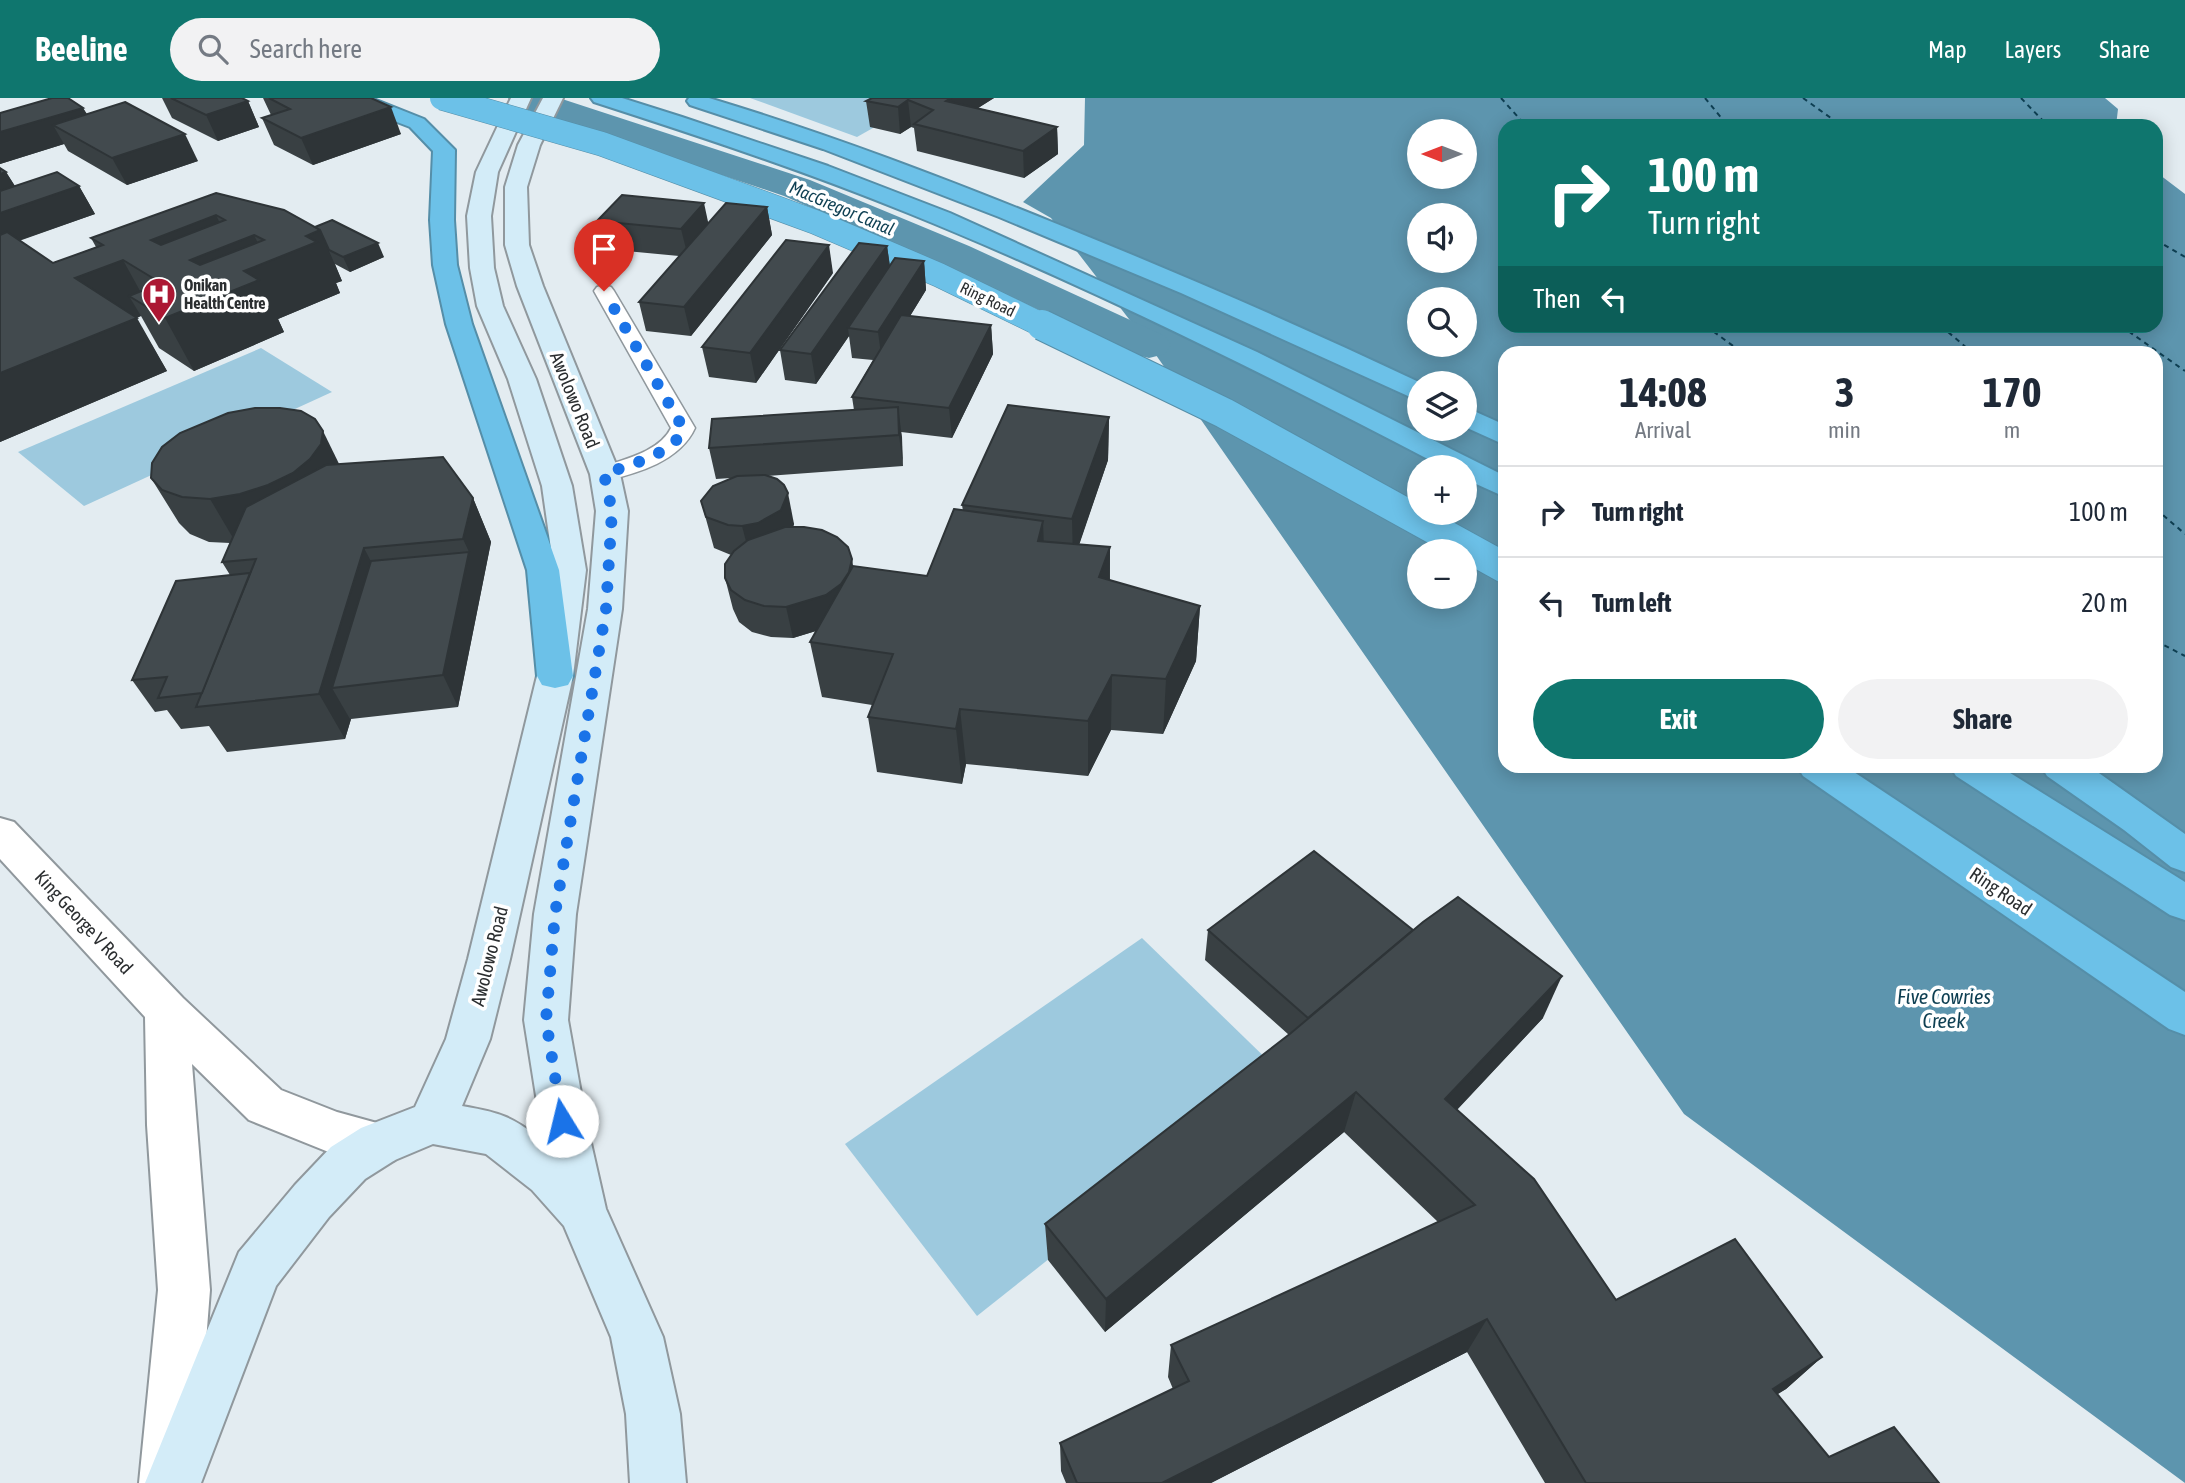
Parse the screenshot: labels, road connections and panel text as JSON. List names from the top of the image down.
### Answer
{
  "streets": {
    "highway": ["Ring Road"],
    "main road": ["Awolowo Road"],
    "street": ["King George V Road"]
  },
  "water": ["MacGregor Canal", "Five Cowries Creek"],
  "places": {
    "hospital": ["Onikan Health Centre"]
  },
  "north": "left",
  "page": {
    "header": "Beeline",
    "search": "Search here",
    "nav": ["Map", "Layers", "Share"],
    "map_buttons": ["+", "−"],
    "turn": ["100 m", "Turn right"],
    "then": "Then",
    "eta": [
      "14:08",
      "Arrival",
      "3",
      "min",
      "170",
      "m"
    ],
    "list": [
      {
        "name": "Turn right",
        "value": "100 m"
      },
      {
        "name": "Turn left",
        "value": "20 m"
      }
    ],
    "buttons": ["Exit", "Share"]
  }
}
